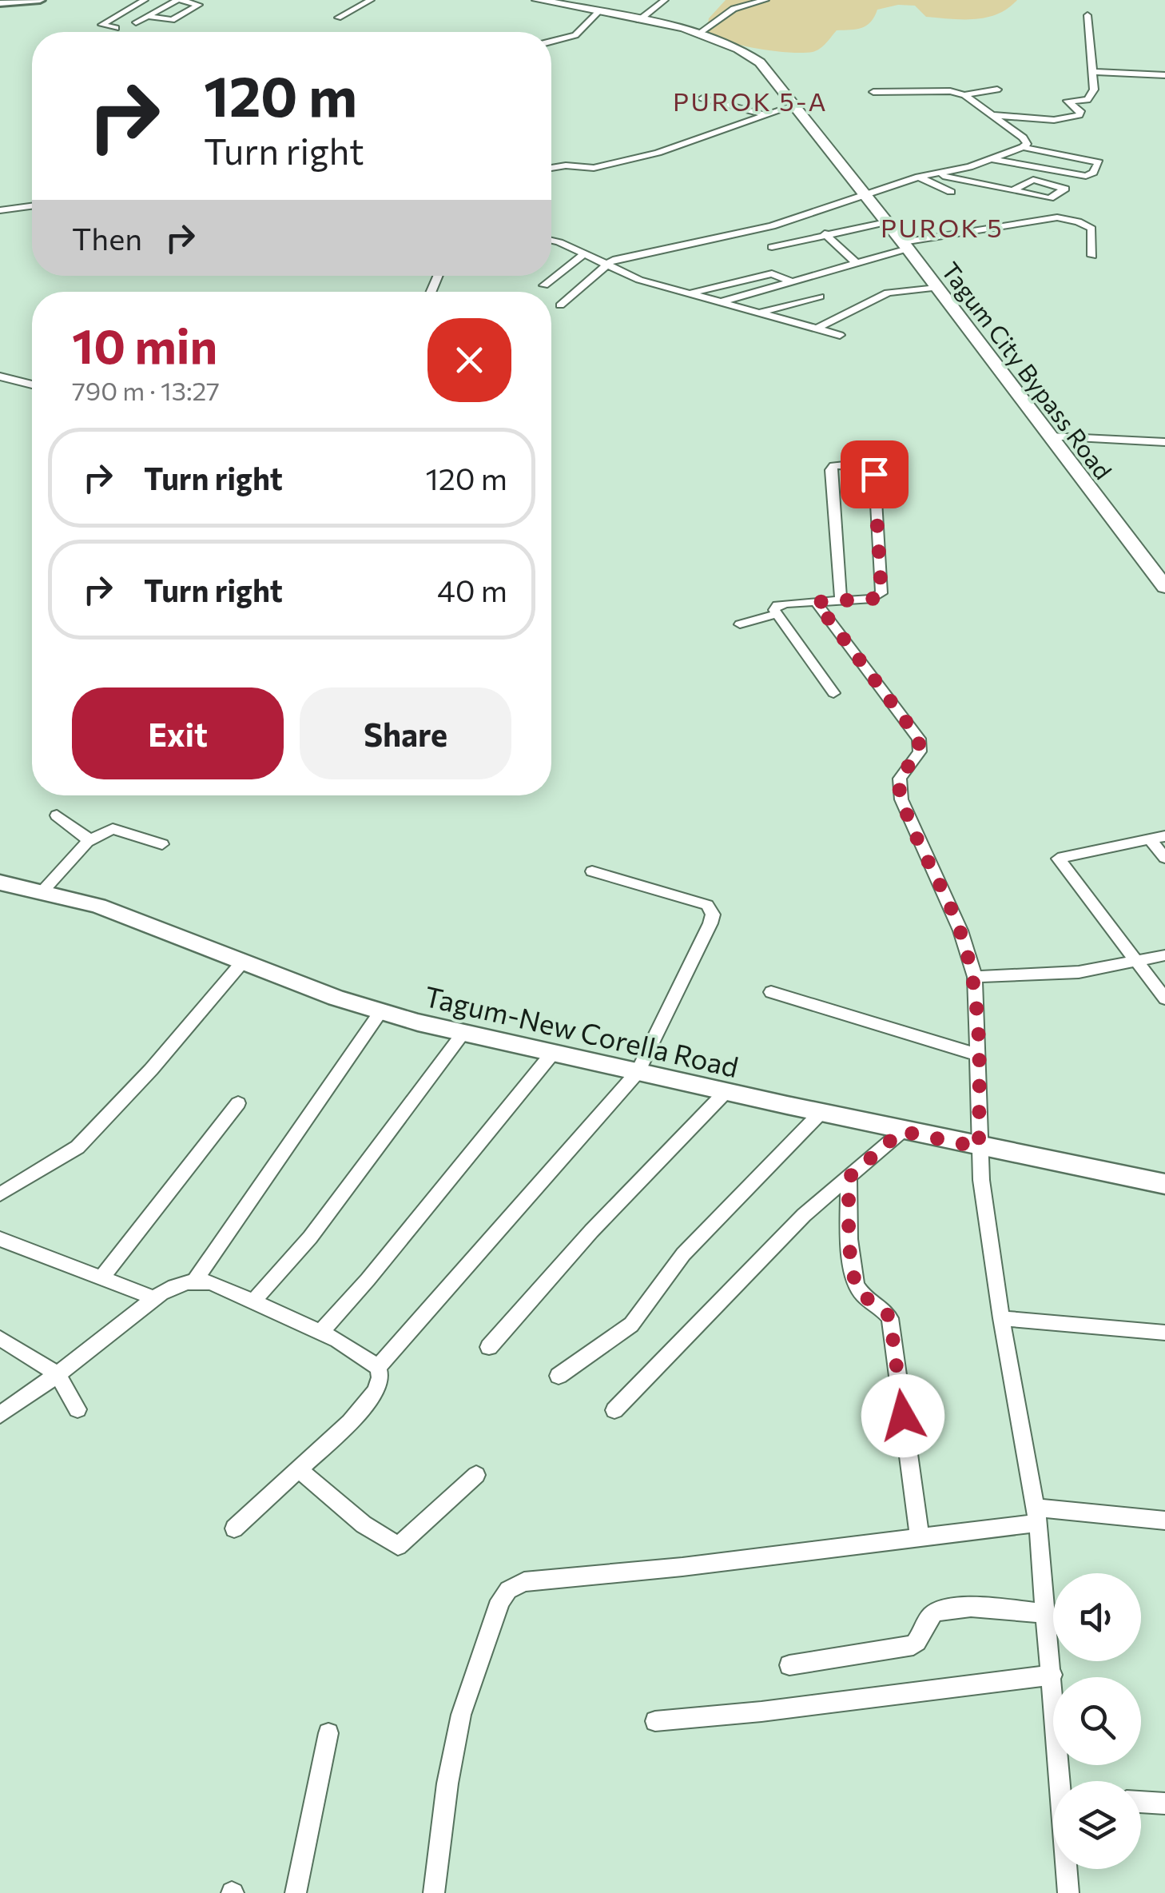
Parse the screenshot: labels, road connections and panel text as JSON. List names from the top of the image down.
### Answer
{
  "streets": {
    "main road": ["Tagum City Bypass Road", "Tagum-New Corella Road"]
  },
  "districts": ["PUROK 5-A", "PUROK 5"],
  "page": {
    "turn": ["120 m", "Turn right"],
    "then": "Then",
    "heading": ["10 min", "790 m · 13:27"],
    "list": [
      {
        "name": "Turn right",
        "value": "120 m"
      },
      {
        "name": "Turn right",
        "value": "40 m"
      }
    ],
    "buttons": ["Exit", "Share"]
  }
}
